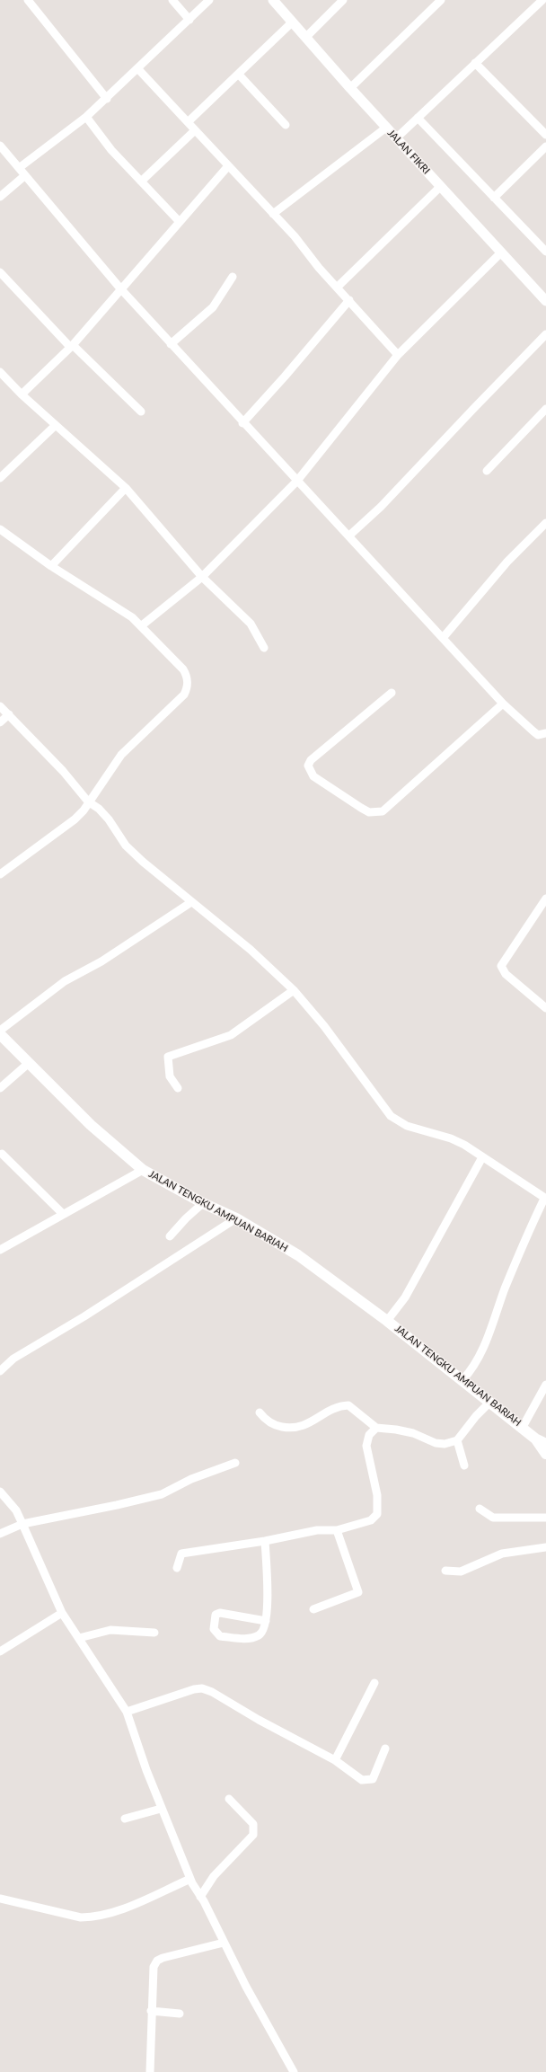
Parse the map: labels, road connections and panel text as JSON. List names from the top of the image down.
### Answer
{
  "streets": {
    "main road": ["JALAN TENGKU AMPUAN BARIAH"],
    "street": ["JALAN FIKRI"]
  }
}
